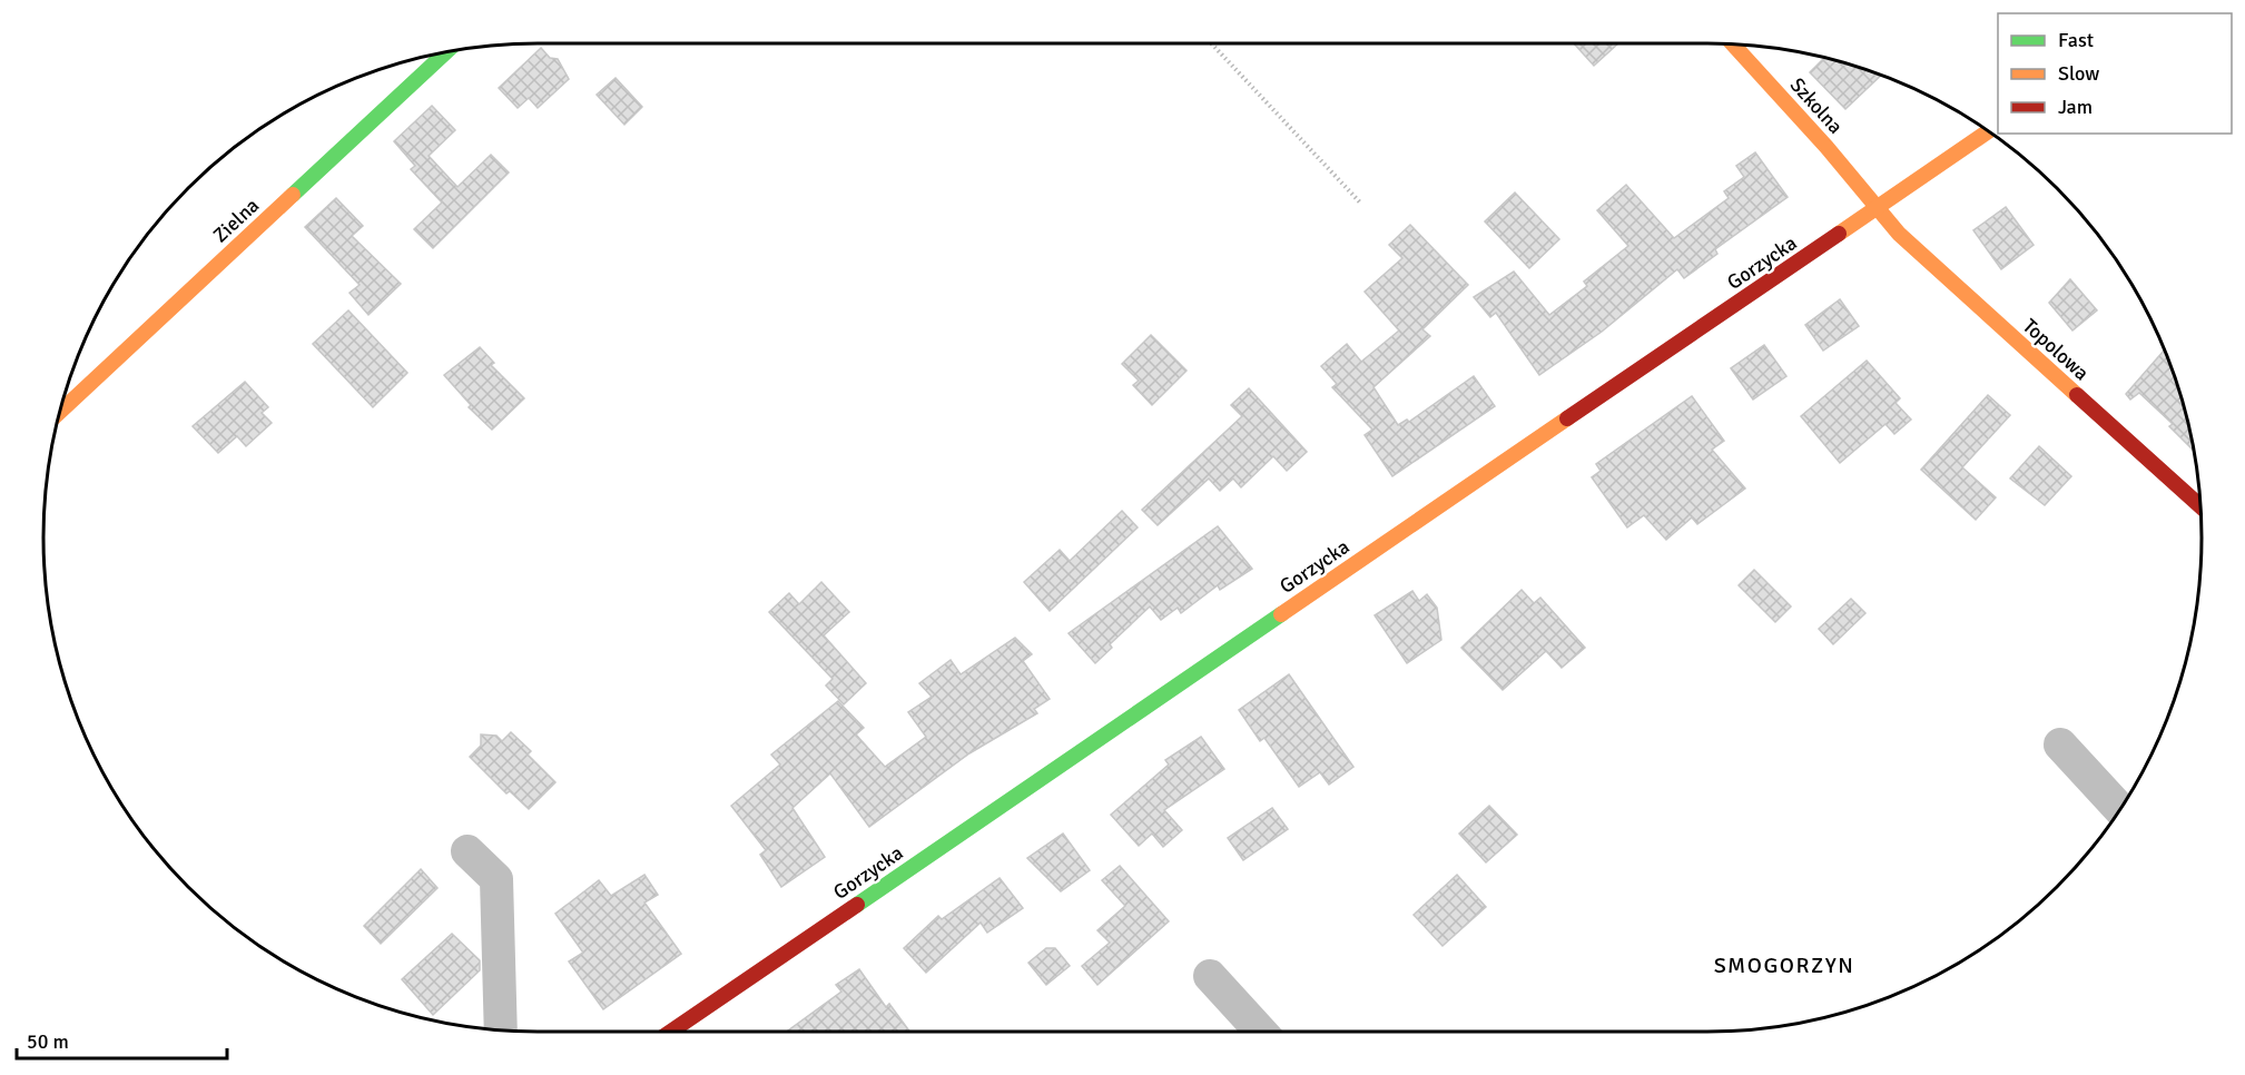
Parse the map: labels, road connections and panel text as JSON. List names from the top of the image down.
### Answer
{
  "streets": {
    "street": [
      "Szkolna",
      "Zielna",
      "Gorzycka",
      "Topolowa"
    ]
  },
  "crossings": [
    ["Szkolna", "Gorzycka"],
    ["Szkolna", "Topolowa"],
    ["Gorzycka", "Topolowa"]
  ],
  "districts": ["SMOGORZYN"],
  "legend": ["Fast", "Slow", "Jam"],
  "scale_bar": "50 m"
}
